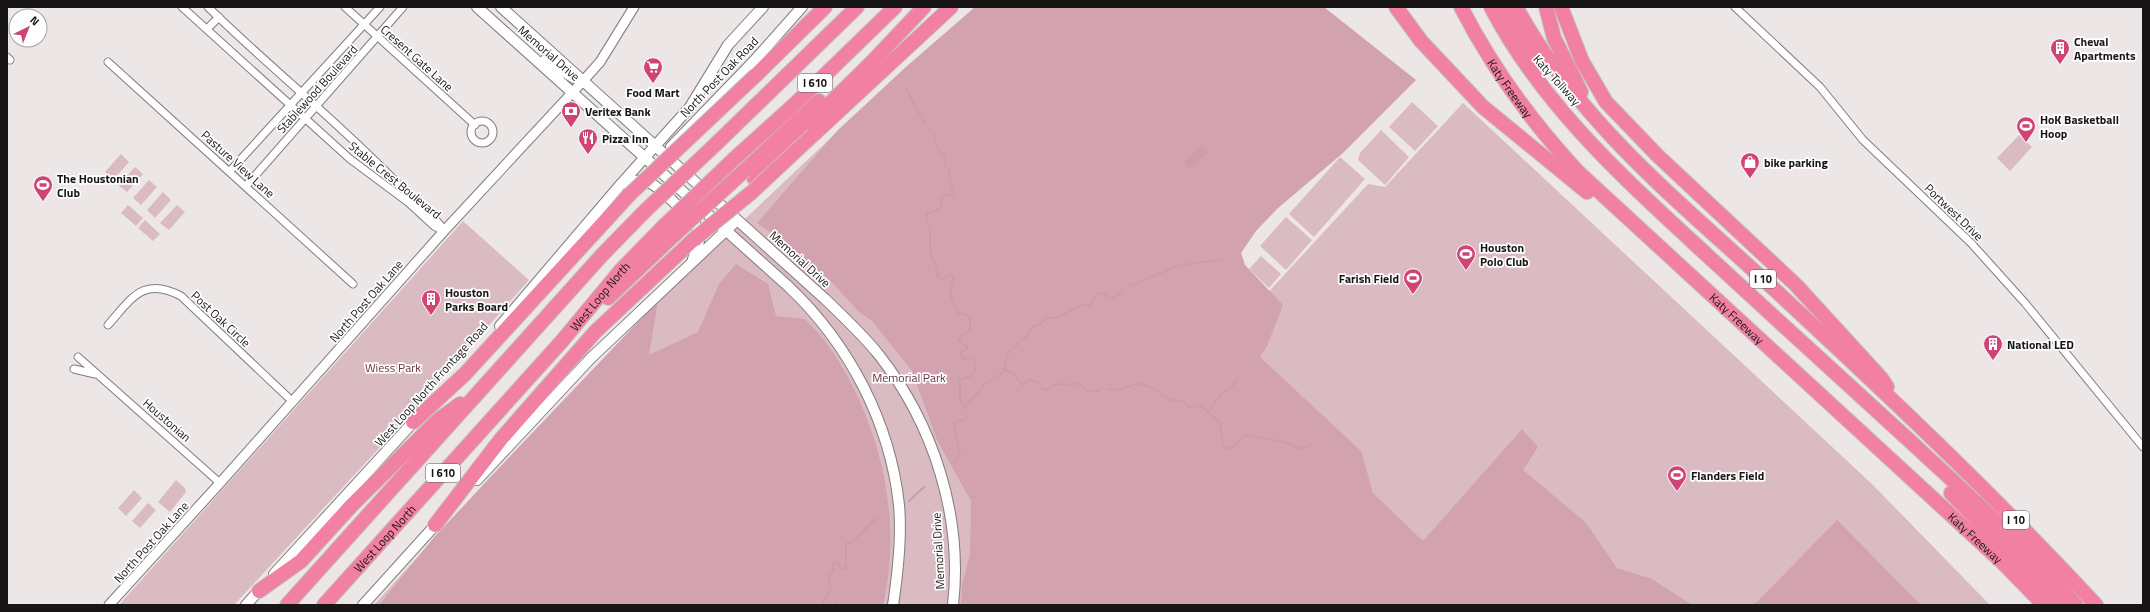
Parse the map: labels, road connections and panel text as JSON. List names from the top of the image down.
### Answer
{
  "streets": {
    "highway": [
      "Katy Tollway",
      "I 610",
      "Katy Freeway",
      "I 10",
      "West Loop North"
    ],
    "main road": ["Memorial Drive", "North Post Oak Road", "West Loop North Frontage Road"],
    "street": [
      "Cresent Gate Lane",
      "Stablewood Boulevard",
      "Pasture View Lane",
      "Stable Crest Boulevard",
      "Portwest Drive",
      "North Post Oak Lane",
      "Post Oak Circle",
      "Houstonian"
    ]
  },
  "crossings": [
    ["Memorial Drive", "North Post Oak Road"],
    ["Memorial Drive", "North Post Oak Lane"],
    ["Memorial Drive", "West Loop North Frontage Road"],
    ["Cresent Gate Lane", "Stablewood Boulevard"],
    ["North Post Oak Road", "West Loop North Frontage Road"],
    ["Katy Tollway", "I 10"],
    ["I 610", "West Loop North"],
    ["Stablewood Boulevard", "Pasture View Lane"],
    ["Stablewood Boulevard", "Stable Crest Boulevard"],
    ["Stable Crest Boulevard", "North Post Oak Lane"],
    ["North Post Oak Lane", "Post Oak Circle"],
    ["North Post Oak Lane", "Houstonian"]
  ],
  "parks": ["Wiess Park", "Memorial Park"],
  "places": {
    "building": ["Cheval Apartments", "Houston Parks Board", "National LED"],
    "supermarket": ["Food Mart"],
    "bank": ["Veritex Bank"],
    "sports": [
      "HoK Basketball Hoop",
      "The Houstonian Club",
      "Houston Polo Club",
      "Farish Field",
      "Flanders Field"
    ],
    "restaurant": ["Pizza Inn"],
    "shop": ["bike parking"]
  },
  "north": "top right"
}
